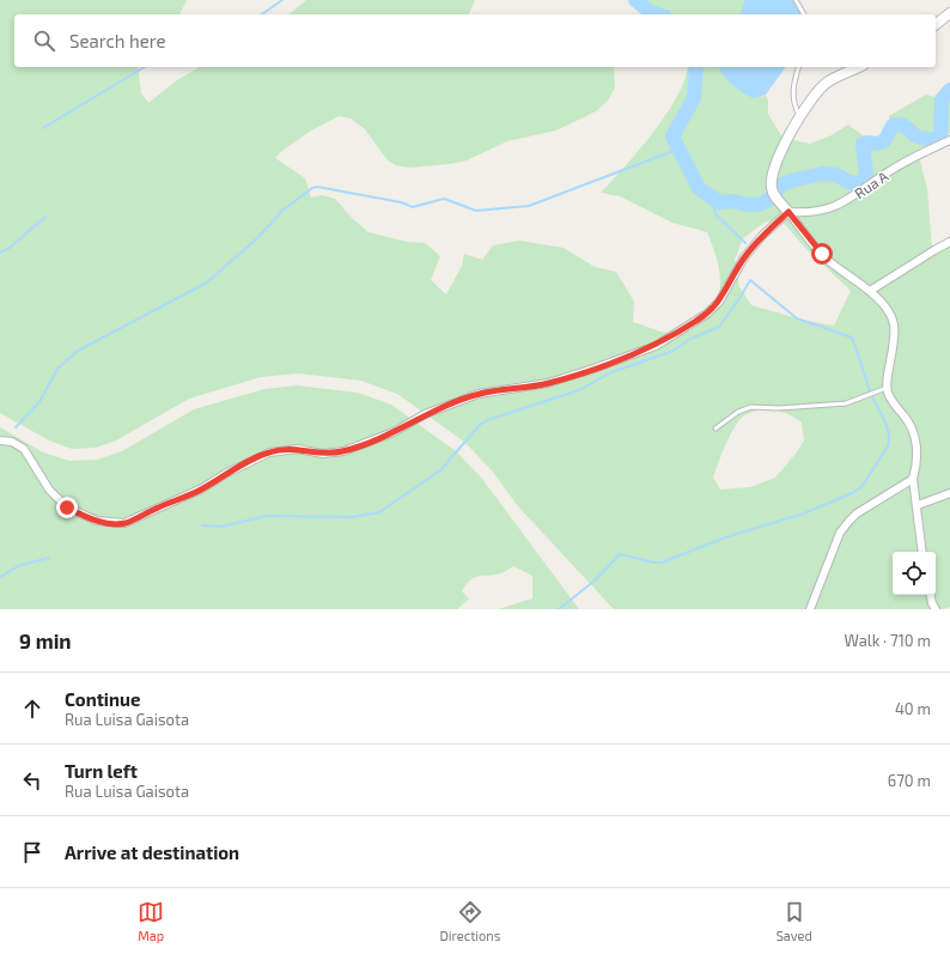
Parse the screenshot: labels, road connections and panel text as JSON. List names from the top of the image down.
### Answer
{
  "streets": {
    "street": ["Rua A"]
  },
  "page": {
    "search": "Search here",
    "heading": ["9 min", "Walk · 710 m"],
    "list": [
      ["Continue", "Rua Luisa Gaisota", "40 m"],
      ["Turn left", "Rua Luisa Gaisota", "670 m"],
      "Arrive at destination"
    ],
    "nav": ["Map", "Directions", "Saved"]
  }
}
